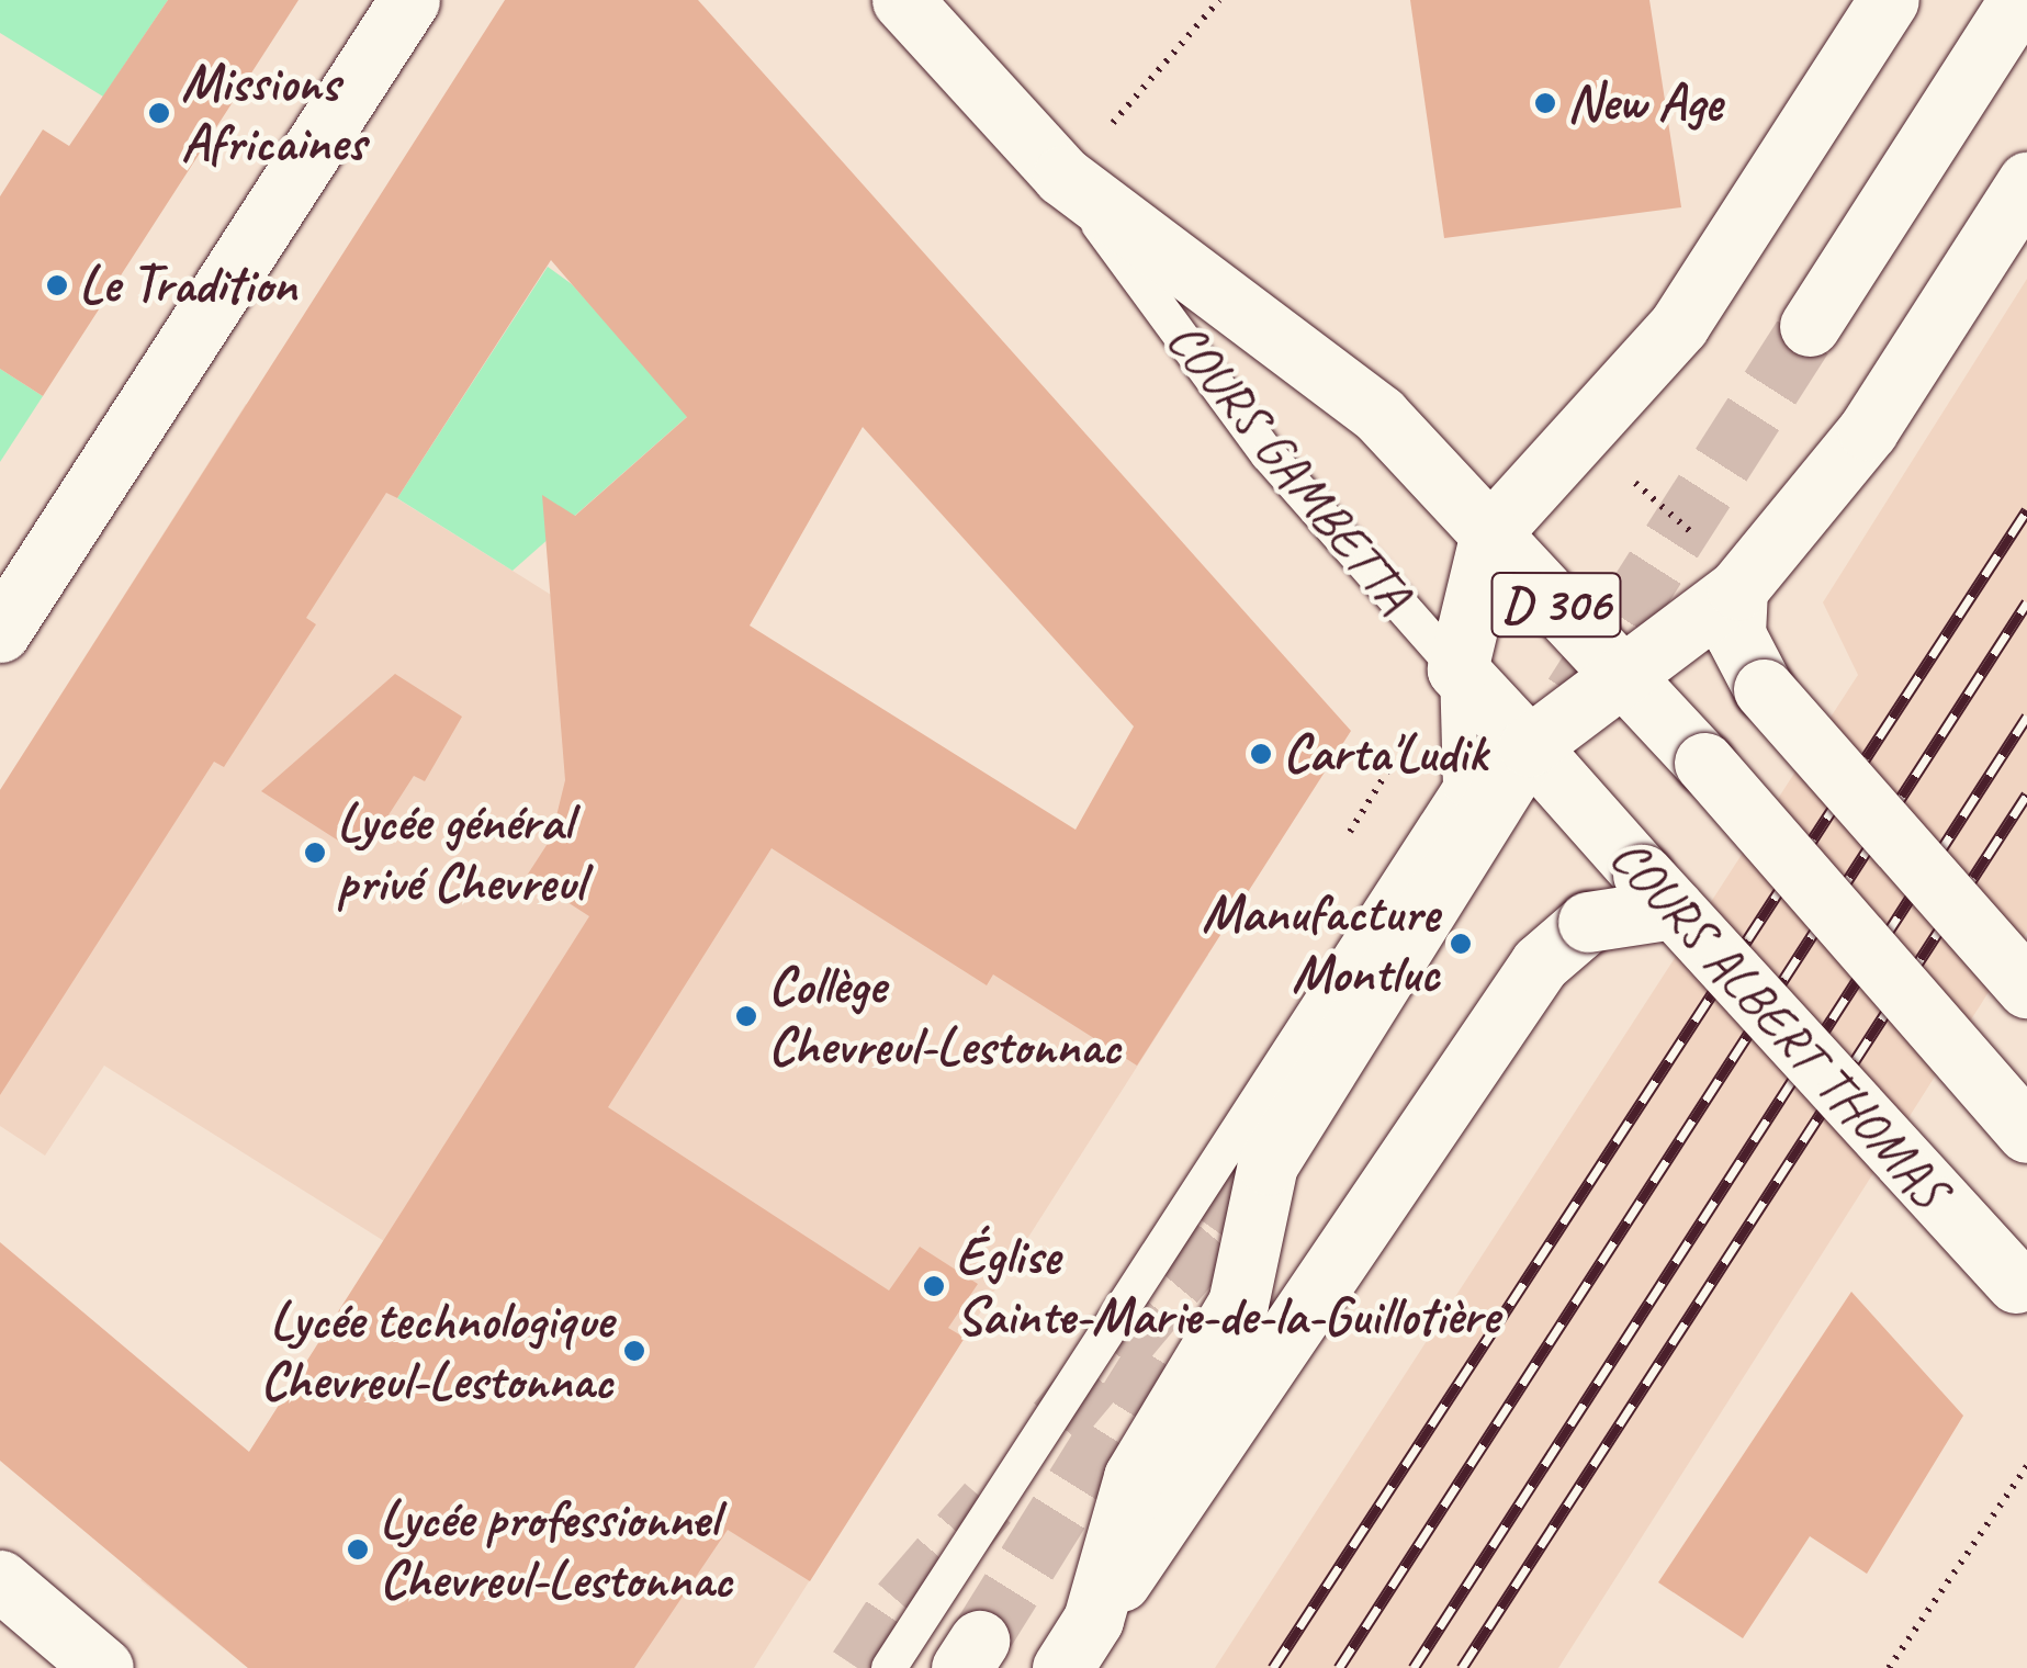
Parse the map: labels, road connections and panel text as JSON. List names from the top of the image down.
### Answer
{
  "streets": {
    "main road": ["COURS GAMBETTA", "D 306", "COURS ALBERT THOMAS"]
  },
  "crossings": [
    ["COURS GAMBETTA", "D 306"],
    ["COURS GAMBETTA", "COURS ALBERT THOMAS"]
  ],
  "places": [
    "New Age",
    "Missions Africaines",
    "Le Tradition",
    "Carta'Ludik",
    "Lycée général privé Chevreul",
    "Manufacture Montluc",
    "Collège Chevreul-Lestonnac",
    "Église Sainte-Marie-de-la-Guillotière",
    "Lycée technologique Chevreul-Lestonnac",
    "Lycée professionnel Chevreul-Lestonnac"
  ]
}
